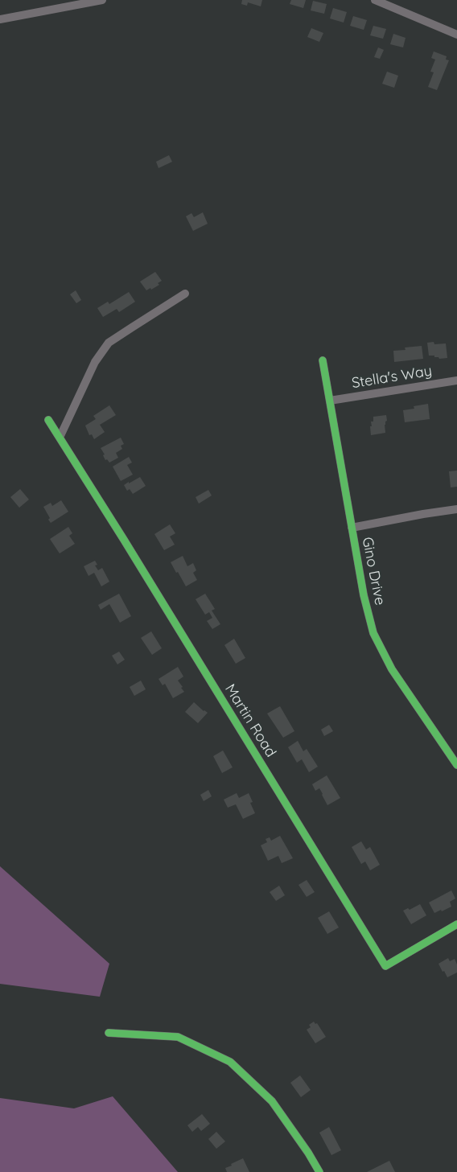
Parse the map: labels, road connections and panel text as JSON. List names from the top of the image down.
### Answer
{
  "streets": {
    "street": ["Stella's Way", "Gino Drive", "Martin Road"]
  },
  "crossings": [
    ["Stella's Way", "Gino Drive"]
  ]
}
